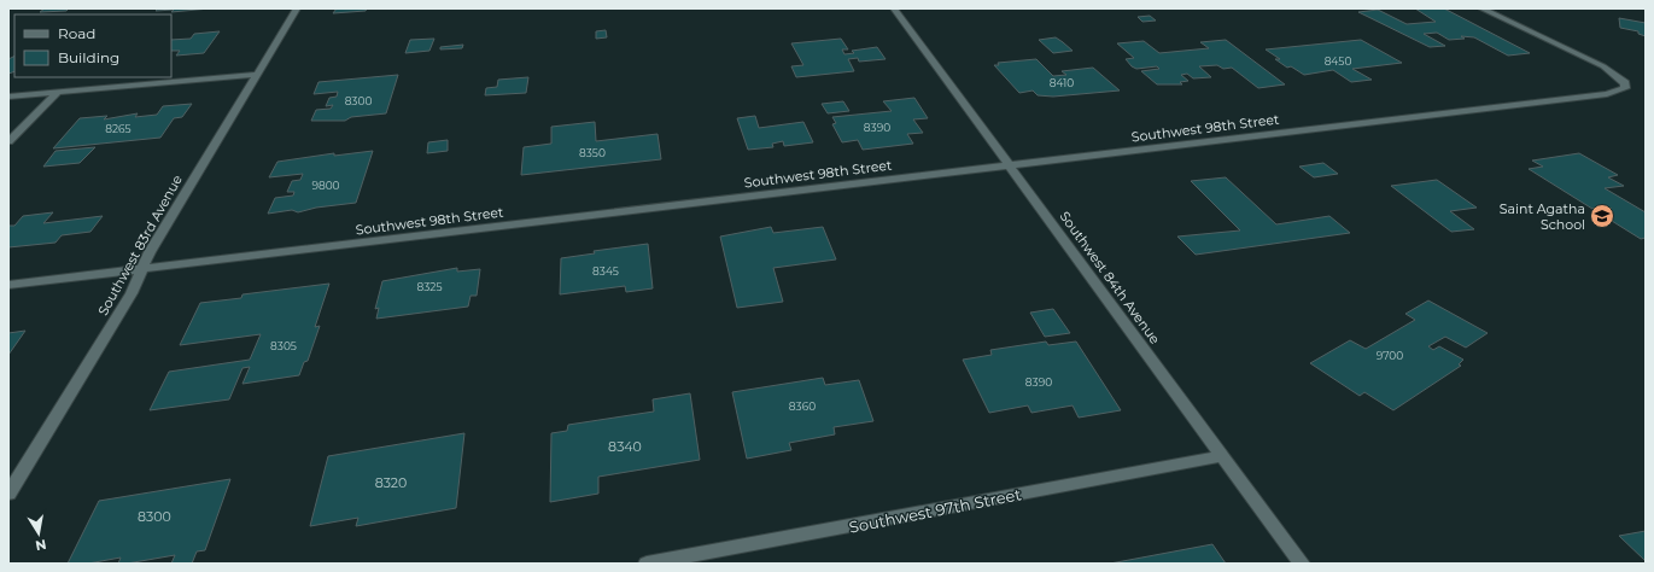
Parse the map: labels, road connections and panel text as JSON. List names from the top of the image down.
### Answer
{
  "streets": {
    "street": [
      "Southwest 98th Street",
      "Southwest 83rd Avenue",
      "Southwest 84th Avenue",
      "Southwest 97th Street"
    ]
  },
  "crossings": [
    ["Southwest 98th Street", "Southwest 83rd Avenue"],
    ["Southwest 98th Street", "Southwest 84th Avenue"],
    ["Southwest 84th Avenue", "Southwest 97th Street"]
  ],
  "places": {
    "school or university": ["Saint Agatha School"]
  },
  "house_numbers": [
    "8450",
    "8410",
    "8300",
    "8390",
    "8265",
    "8350",
    "9800",
    "8345",
    "8325",
    "8305",
    "9700",
    "8390",
    "8360",
    "8340",
    "8320",
    "8300"
  ],
  "legend": ["Road", "Building"],
  "north": "bottom"
}
